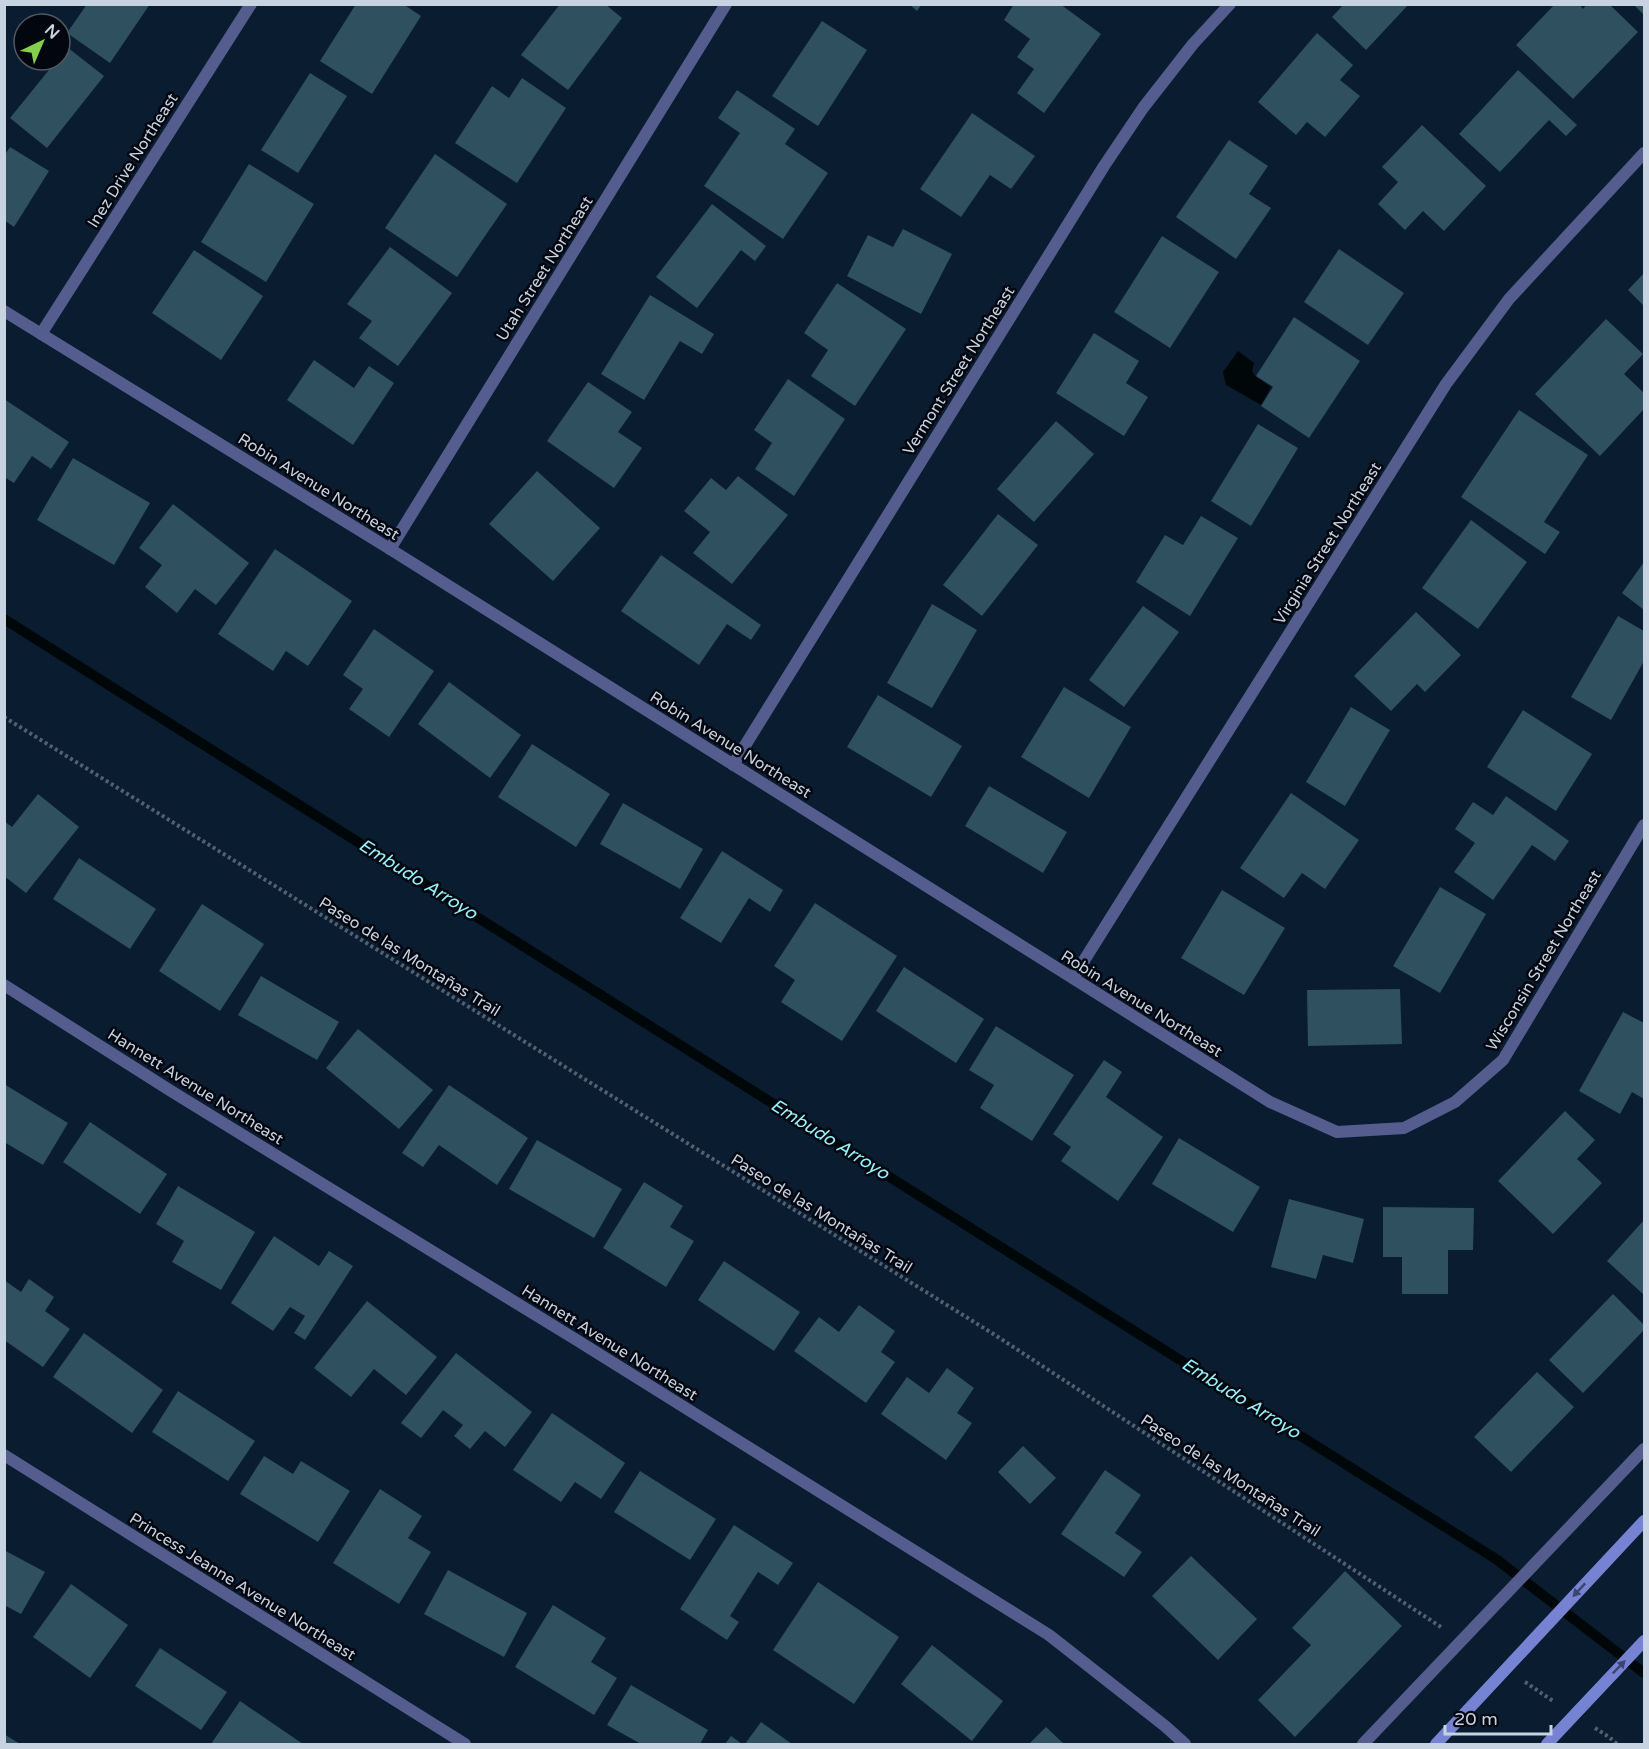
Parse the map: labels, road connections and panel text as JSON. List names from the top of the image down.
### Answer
{
  "streets": {
    "street": [
      "Inez Drive Northeast",
      "Utah Street Northeast",
      "Vermont Street Northeast",
      "Robin Avenue Northeast",
      "Virginia Street Northeast",
      "Wisconsin Street Northeast",
      "Hannett Avenue Northeast",
      "Princess Jeanne Avenue Northeast"
    ],
    "path": ["Paseo de las Montañas Trail"]
  },
  "crossings": [
    ["Inez Drive Northeast", "Robin Avenue Northeast"],
    ["Utah Street Northeast", "Robin Avenue Northeast"],
    ["Vermont Street Northeast", "Robin Avenue Northeast"],
    ["Robin Avenue Northeast", "Virginia Street Northeast"],
    ["Robin Avenue Northeast", "Wisconsin Street Northeast"]
  ],
  "water": ["Embudo Arroyo"],
  "scale_bar": "20 m",
  "north": "top right"
}
